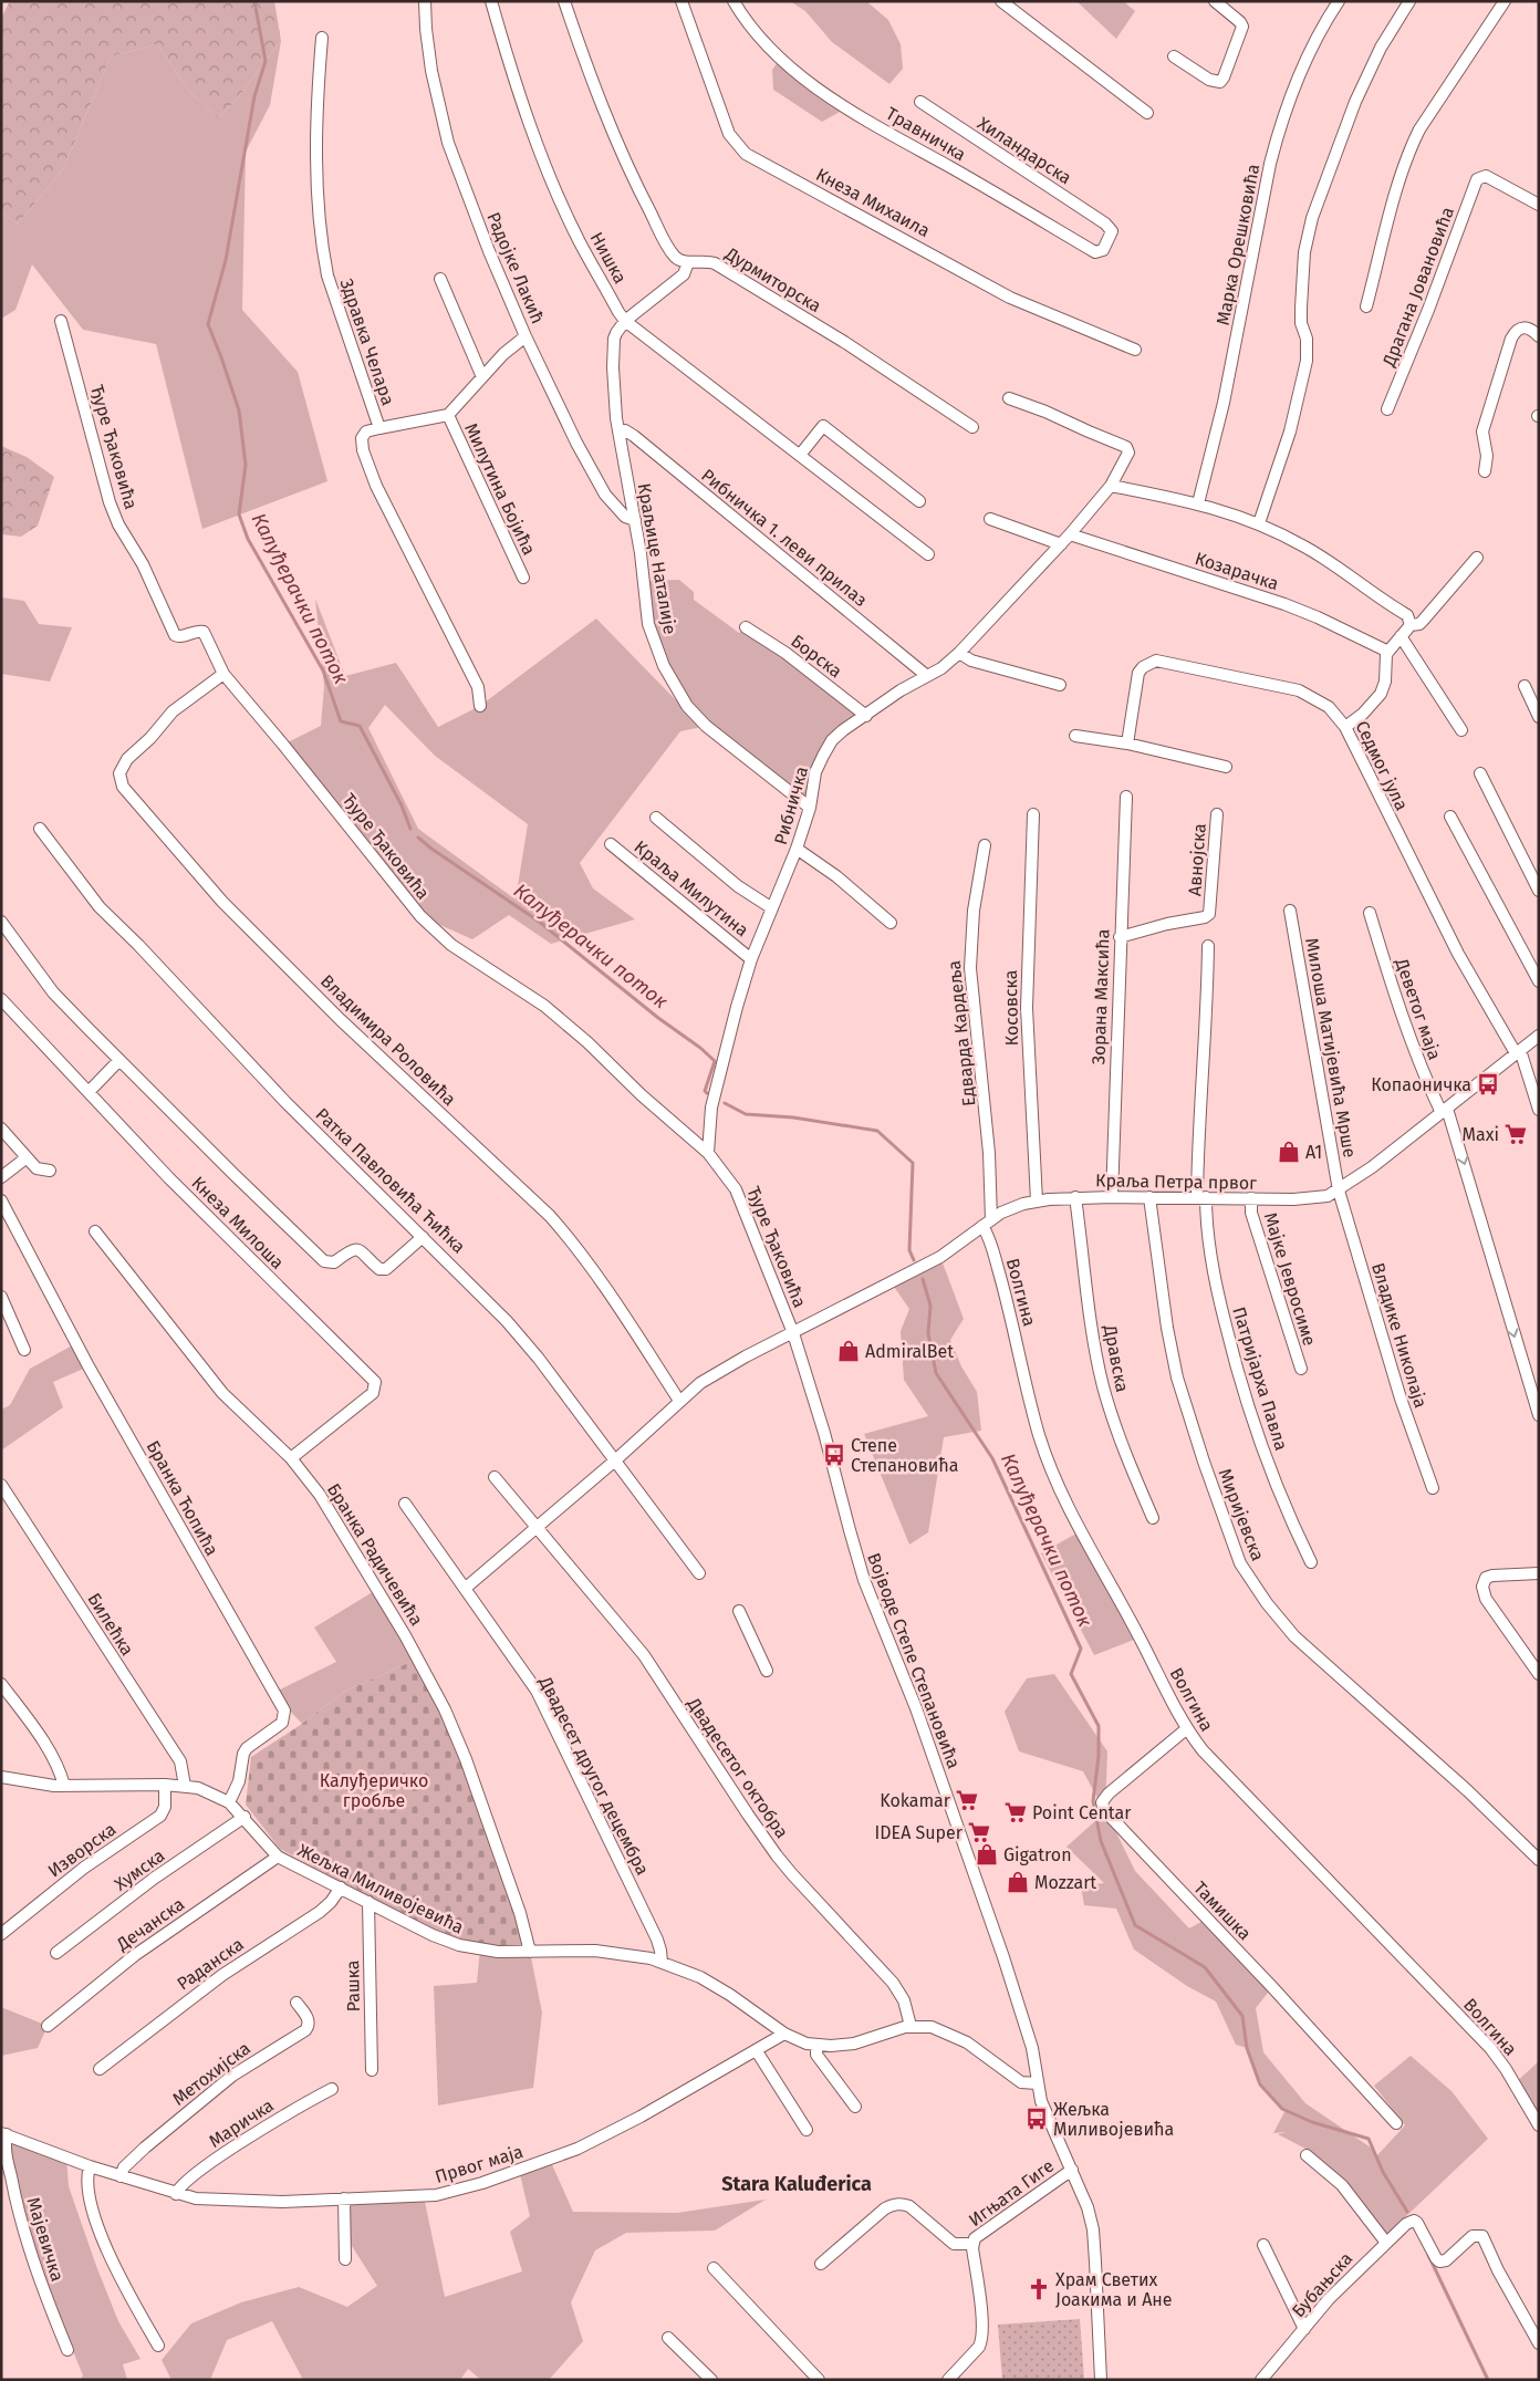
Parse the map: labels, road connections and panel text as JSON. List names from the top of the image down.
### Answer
{
  "streets": {
    "street": [
      "Травничка",
      "Хиландарска",
      "Кнеза Михаила",
      "Марка Орешковића",
      "Нишка",
      "Радојке Лакић",
      "Дурмиторска",
      "Драгана Јовановића",
      "Здравка Челара",
      "Ђуре Ђаковића",
      "Милутина Бојића",
      "Рибничка 1. леви прилаз",
      "Краљице Наталије",
      "Козарачка",
      "Борска",
      "Седмог јула",
      "Рибничка",
      "Авнојска",
      "Краља Милутина",
      "Зорана Максића",
      "Косовска",
      "Деветог маја",
      "Едварда Кардеља",
      "Владимира Роловића",
      "Милоша Матијевића Мрше",
      "Ратка Павловића Ћићка",
      "Краља Петра првог",
      "Кнеза Милоша",
      "Мајке Јевросиме",
      "Волгина",
      "Владике Николаја",
      "Дравска",
      "Патријарха Павла",
      "Бранка Ћопића",
      "Миријевска",
      "Бранка Радичевића",
      "Билећка",
      "Војводе Степе Степановића",
      "Двадесетог октобра",
      "Двадесет другог децембра",
      "Изворска",
      "Хумска",
      "Жељка Миливојевића",
      "Тамишка",
      "Дечанска",
      "Раданска",
      "Рашка",
      "Метохијска",
      "Маричка",
      "Првог маја",
      "Игњата Гиге",
      "Мајевичка",
      "Бубањска"
    ]
  },
  "crossings": [
    ["Травничка", "Хиландарска"],
    ["Нишка", "Краљице Наталије"],
    ["Радојке Лакић", "Краљице Наталије"],
    ["Ђуре Ђаковића", "Рибничка"],
    ["Ђуре Ђаковића", "Владимира Роловића"],
    ["Ђуре Ђаковића", "Краља Петра првог"],
    ["Ђуре Ђаковића", "Војводе Степе Степановића"],
    ["Рибничка 1. леви прилаз", "Краљице Наталије"],
    ["Рибничка 1. леви прилаз", "Рибничка"],
    ["Краљице Наталије", "Рибничка"],
    ["Козарачка", "Рибничка"],
    ["Борска", "Рибничка"],
    ["Седмог јула", "Краља Петра првог"],
    ["Рибничка", "Краља Милутина"],
    ["Авнојска", "Зорана Максића"],
    ["Зорана Максића", "Краља Петра првог"],
    ["Косовска", "Краља Петра првог"],
    ["Деветог маја", "Краља Петра првог"],
    ["Едварда Кардеља", "Краља Петра првог"],
    ["Едварда Кардеља", "Волгина"],
    ["Владимира Роловића", "Краља Петра првог"],
    ["Милоша Матијевића Мрше", "Краља Петра првог"],
    ["Милоша Матијевића Мрше", "Владике Николаја"],
    ["Ратка Павловића Ћићка", "Краља Петра првог"],
    ["Ратка Павловића Ћићка", "Кнеза Милоша"],
    ["Краља Петра првог", "Мајке Јевросиме"],
    ["Краља Петра првог", "Волгина"],
    ["Краља Петра првог", "Владике Николаја"],
    ["Краља Петра првог", "Дравска"],
    ["Краља Петра првог", "Патријарха Павла"],
    ["Краља Петра првог", "Миријевска"],
    ["Краља Петра првог", "Војводе Степе Степановића"],
    ["Краља Петра првог", "Двадесетог октобра"],
    ["Краља Петра првог", "Двадесет другог децембра"],
    ["Кнеза Милоша", "Бранка Радичевића"],
    ["Волгина", "Тамишка"],
    ["Бранка Ћопића", "Жељка Миливојевића"],
    ["Бранка Радичевића", "Жељка Миливојевића"],
    ["Билећка", "Жељка Миливојевића"],
    ["Војводе Степе Степановића", "Жељка Миливојевића"],
    ["Војводе Степе Степановића", "Игњата Гиге"],
    ["Двадесетог октобра", "Жељка Миливојевића"],
    ["Двадесет другог децембра", "Жељка Миливојевића"],
    ["Изворска", "Жељка Миливојевића"],
    ["Хумска", "Жељка Миливојевића"],
    ["Жељка Миливојевића", "Дечанска"],
    ["Жељка Миливојевића", "Раданска"],
    ["Жељка Миливојевића", "Рашка"],
    ["Жељка Миливојевића", "Првог маја"],
    ["Метохијска", "Првог маја"],
    ["Маричка", "Првог маја"],
    ["Првог маја", "Мајевичка"]
  ],
  "districts": ["Stara Kaluđerica"],
  "water": ["Калуђерачки поток"],
  "parks": ["Калуђеричко гробље"],
  "places": {
    "bus stop": ["Копаоничка", "Степе Степановића", "Жељка Миливојевића"],
    "supermarket": [
      "Maxi",
      "Kokamar",
      "Point Centar",
      "IDEA Super"
    ],
    "shop": [
      "A1",
      "AdmiralBet",
      "Gigatron",
      "Mozzart"
    ],
    "church": ["Храм Светих Јоакима и Ане"]
  }
}
